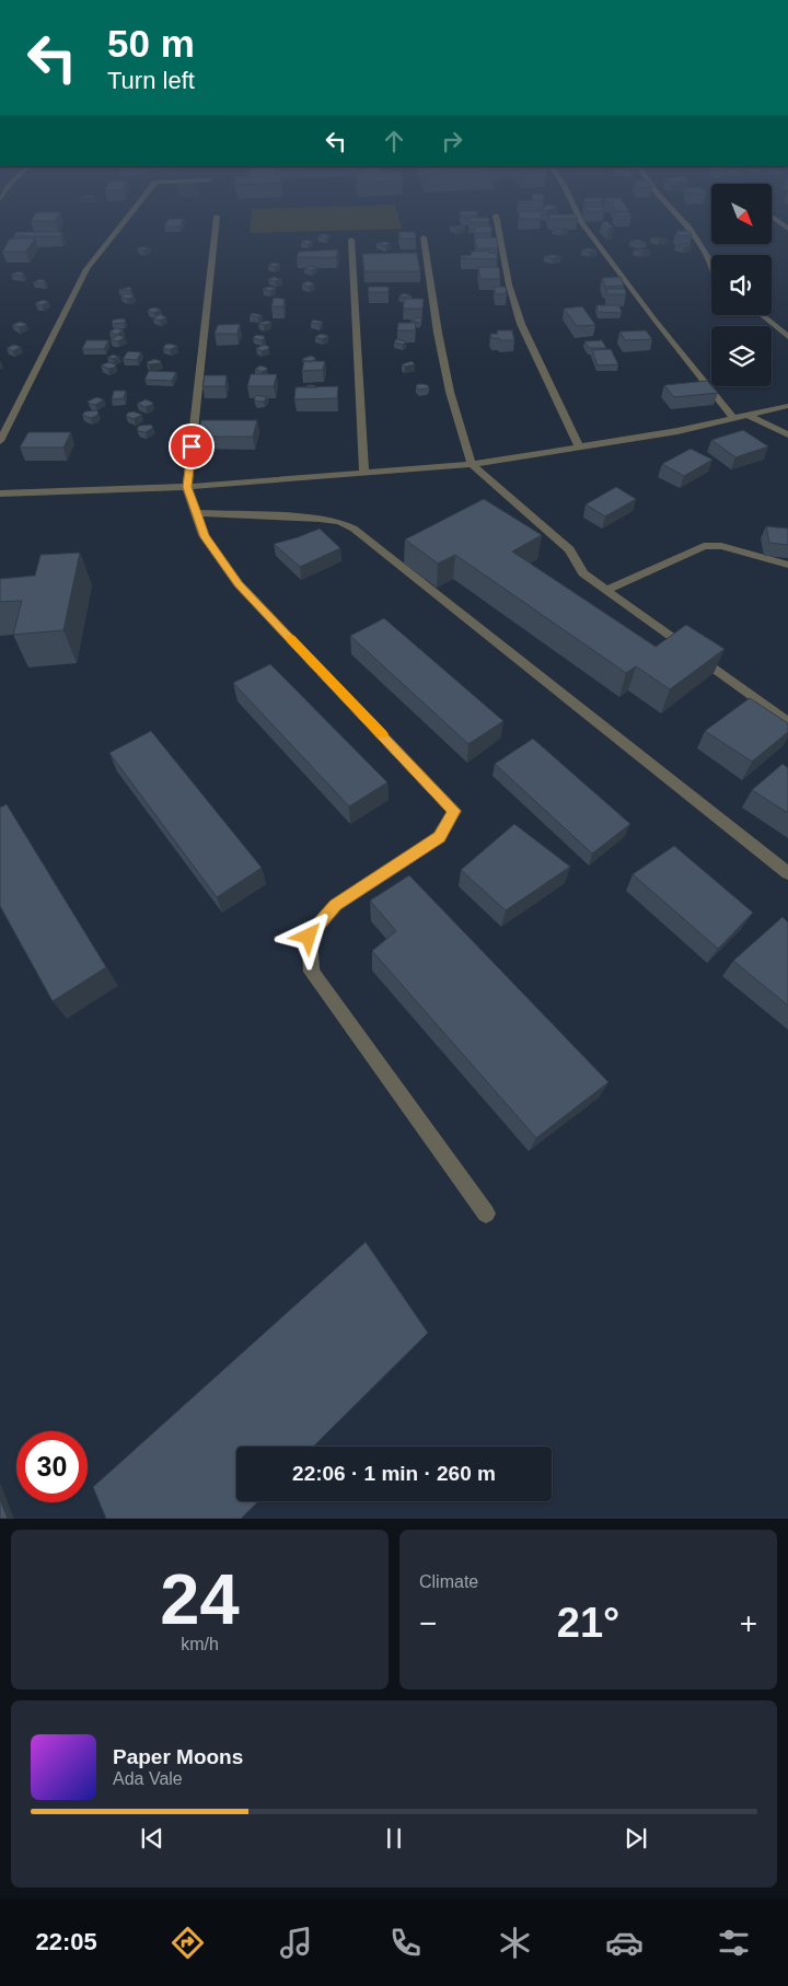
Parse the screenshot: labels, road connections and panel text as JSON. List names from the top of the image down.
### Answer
{
  "north": "bottom right",
  "page": {
    "turn": ["50 m", "Turn left"],
    "limit": "30",
    "trip": "22:06 · 1 min · 260 m",
    "tile": [
      ["24", "km/h"],
      "Climate"
    ],
    "heat": ["−", "21°", "+"],
    "song": ["Paper Moons", "Ada Vale"],
    "tabs": "22:05"
  }
}
